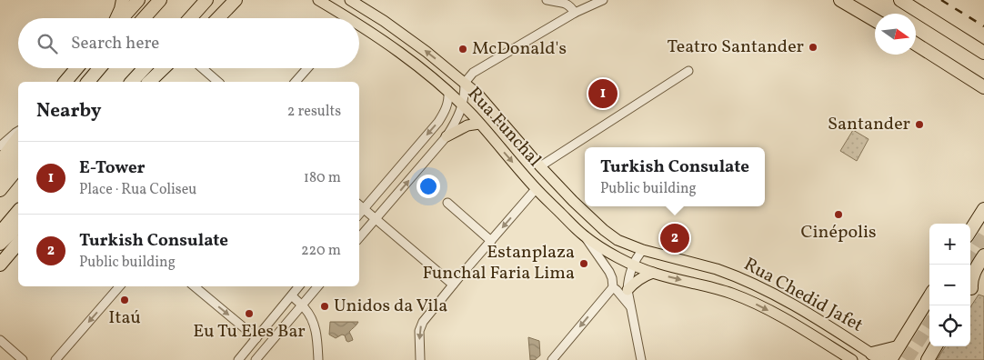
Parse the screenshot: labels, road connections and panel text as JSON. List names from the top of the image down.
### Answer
{
  "streets": {
    "main road": ["Rua Funchal", "Rua Chedid Jafet"]
  },
  "crossings": [
    ["Rua Funchal", "Rua Chedid Jafet"]
  ],
  "places": [
    "Teatro Santander",
    "McDonald's",
    "Santander",
    "Cinépolis",
    "Estanplaza Funchal Faria Lima",
    "Itaú",
    "Unidos da Vila",
    "Eu Tu Eles Bar"
  ],
  "north": "right",
  "page": {
    "search": "Search here",
    "pins": ["1", "2"],
    "heading": ["Nearby", "2 results"],
    "list": [
      {
        "mark": "1",
        "name": "E-Tower",
        "note": "Place · Rua Coliseu",
        "value": "180 m"
      },
      {
        "mark": "2",
        "name": "Turkish Consulate",
        "note": "Public building",
        "value": "220 m"
      }
    ],
    "popup": ["Turkish Consulate", "Public building"],
    "map_buttons": ["+", "−"]
  }
}
